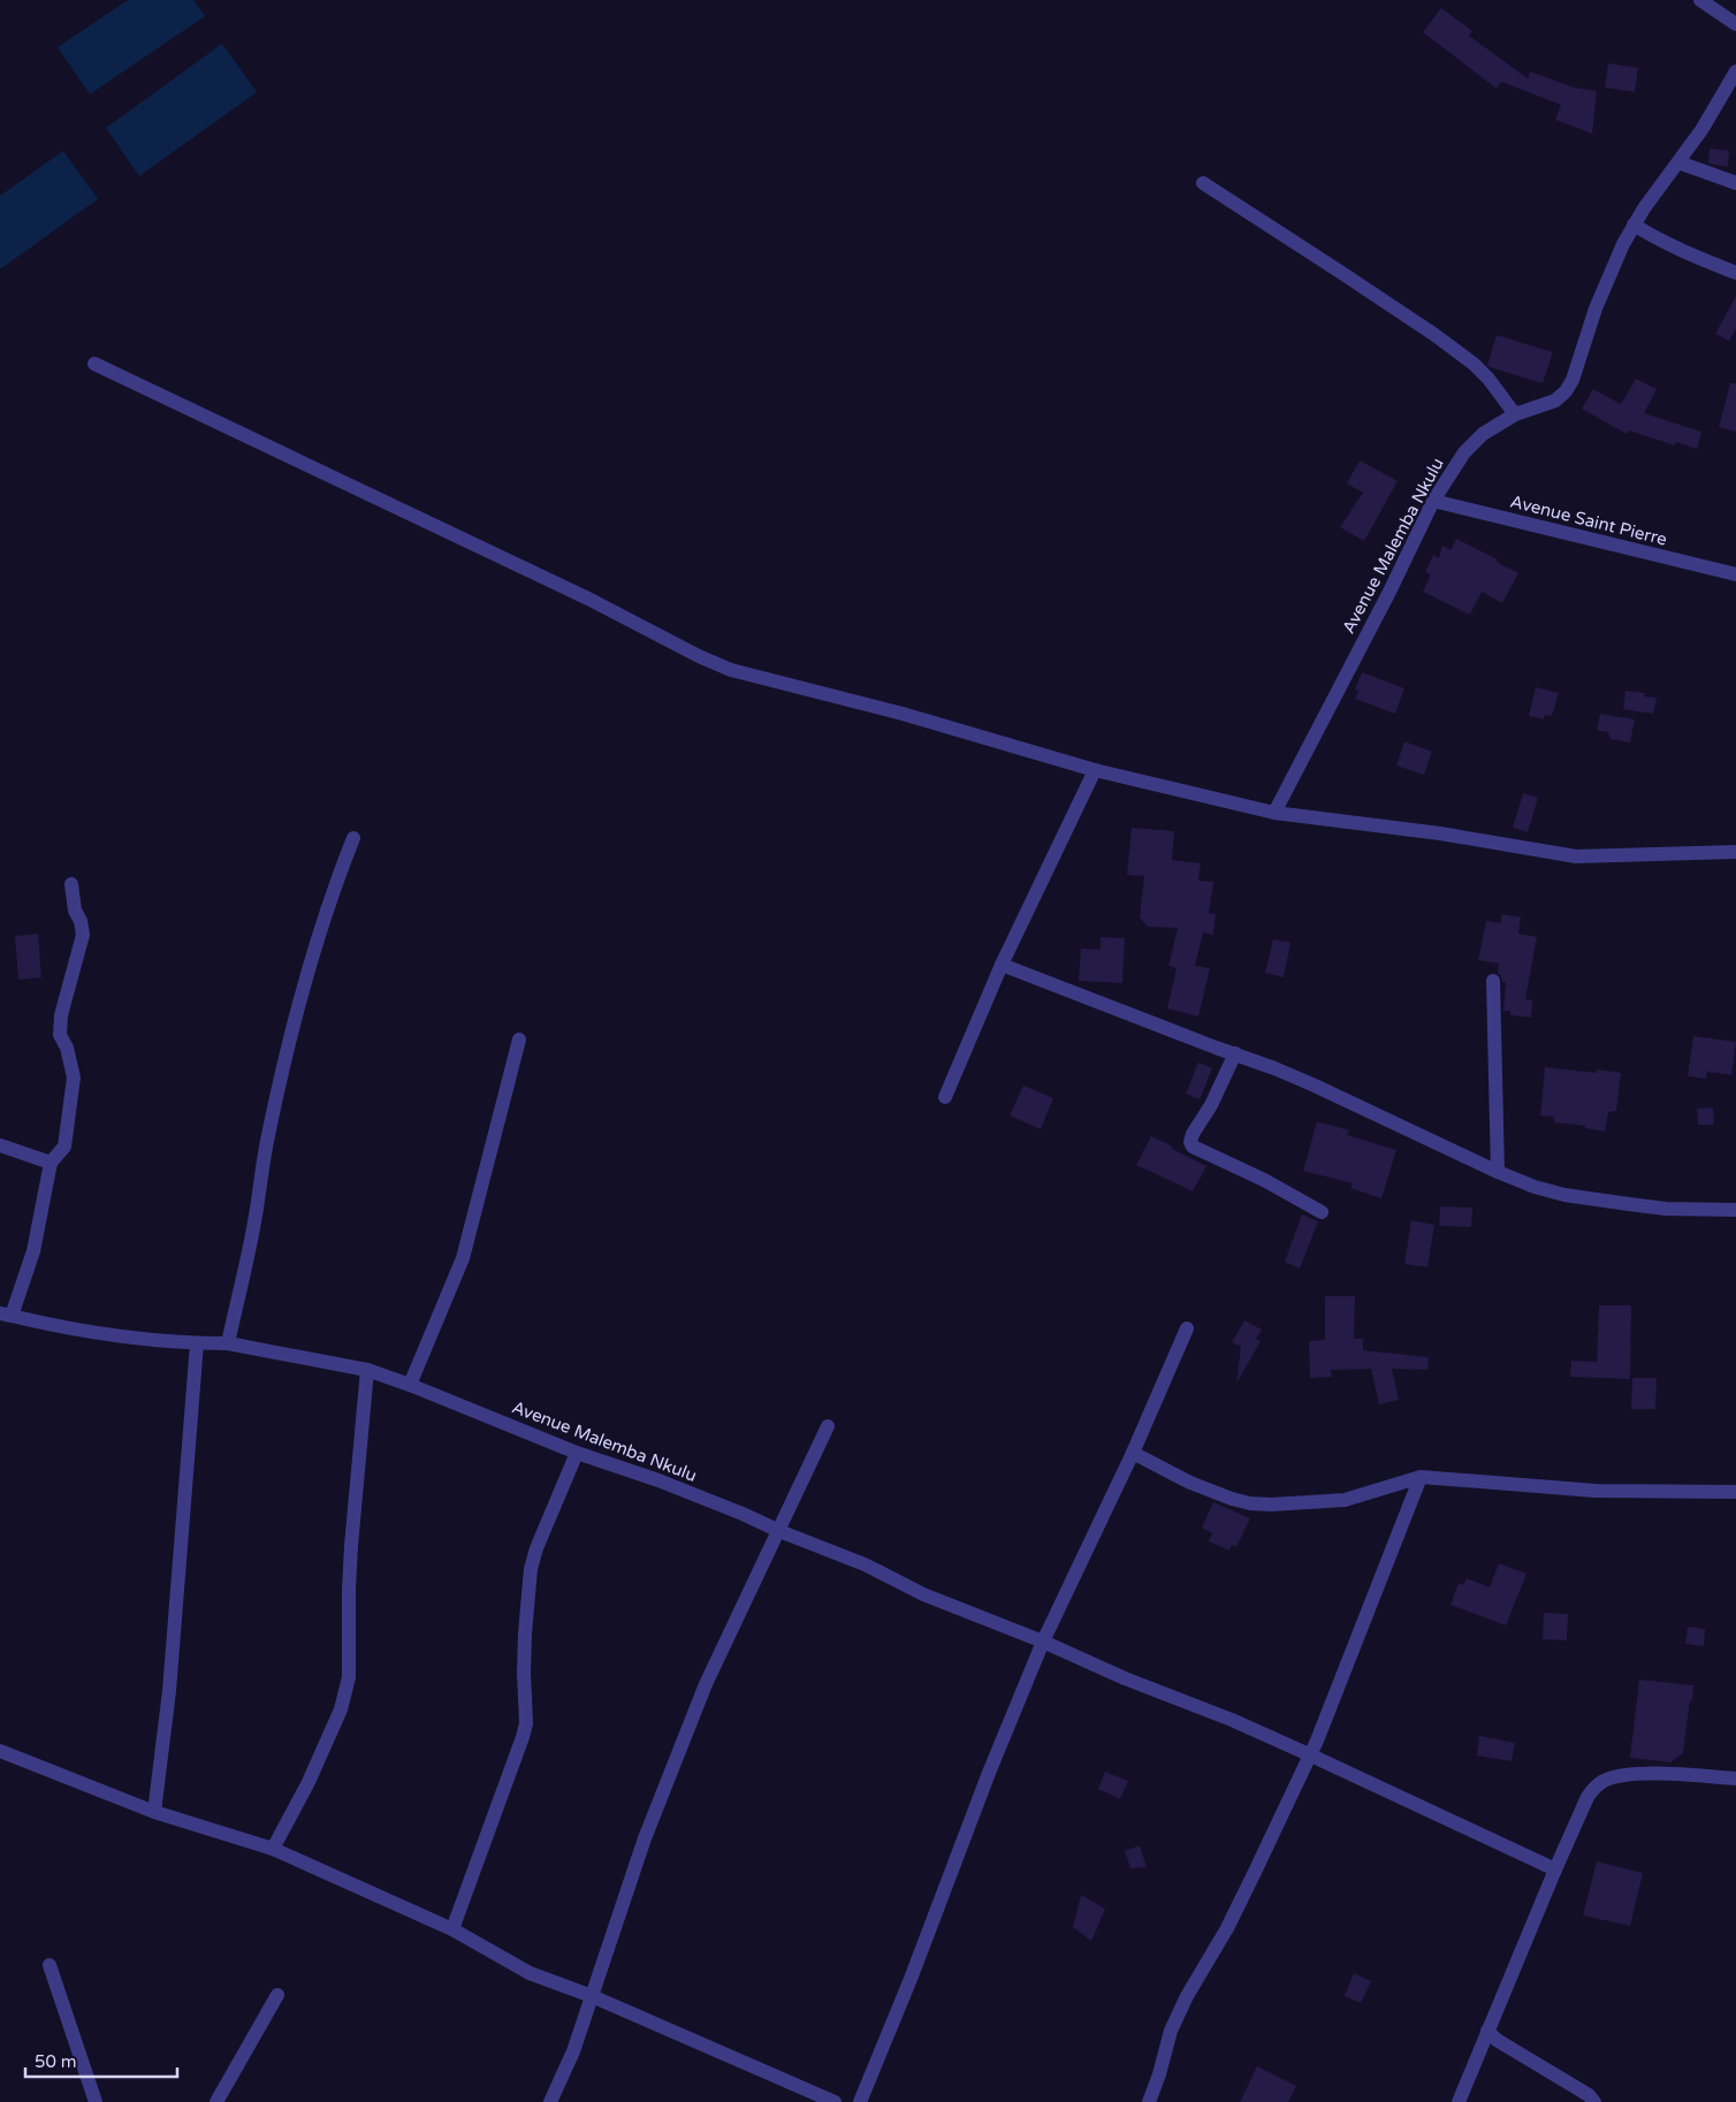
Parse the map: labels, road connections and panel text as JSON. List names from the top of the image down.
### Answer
{
  "streets": {
    "street": ["Avenue Saint Pierre", "Avenue Malemba Nkulu"]
  },
  "crossings": [
    ["Avenue Saint Pierre", "Avenue Malemba Nkulu"]
  ],
  "scale_bar": "50 m"
}
